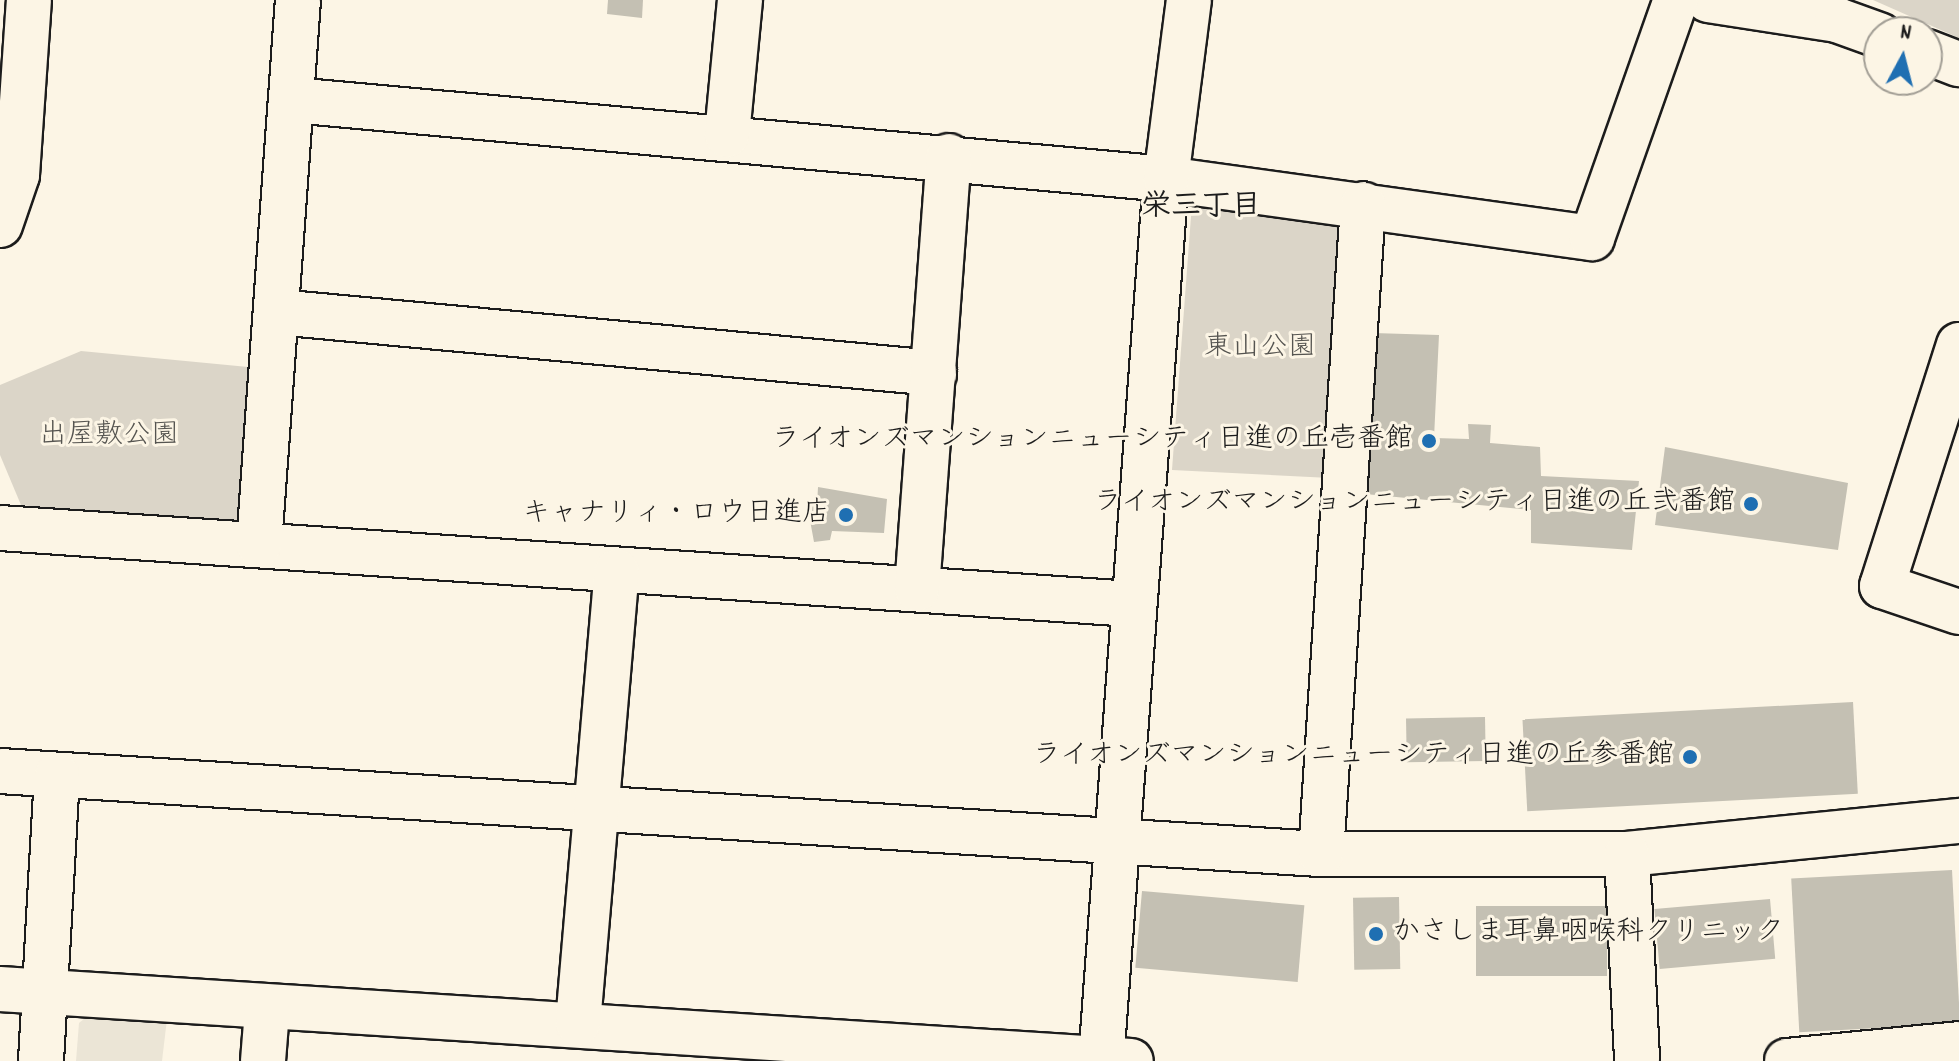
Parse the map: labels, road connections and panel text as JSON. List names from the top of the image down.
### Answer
{
  "districts": ["栄三丁目"],
  "parks": ["東山公園", "出屋敷公園"],
  "places": [
    "ライオンズマンションニューシティ日進の丘壱番館",
    "ライオンズマンションニューシティ日進の丘弐番館",
    "キャナリィ・ロウ日進店",
    "ライオンズマンションニューシティ日進の丘参番館",
    "かさしま耳鼻咽喉科クリニック"
  ],
  "north": "top"
}
